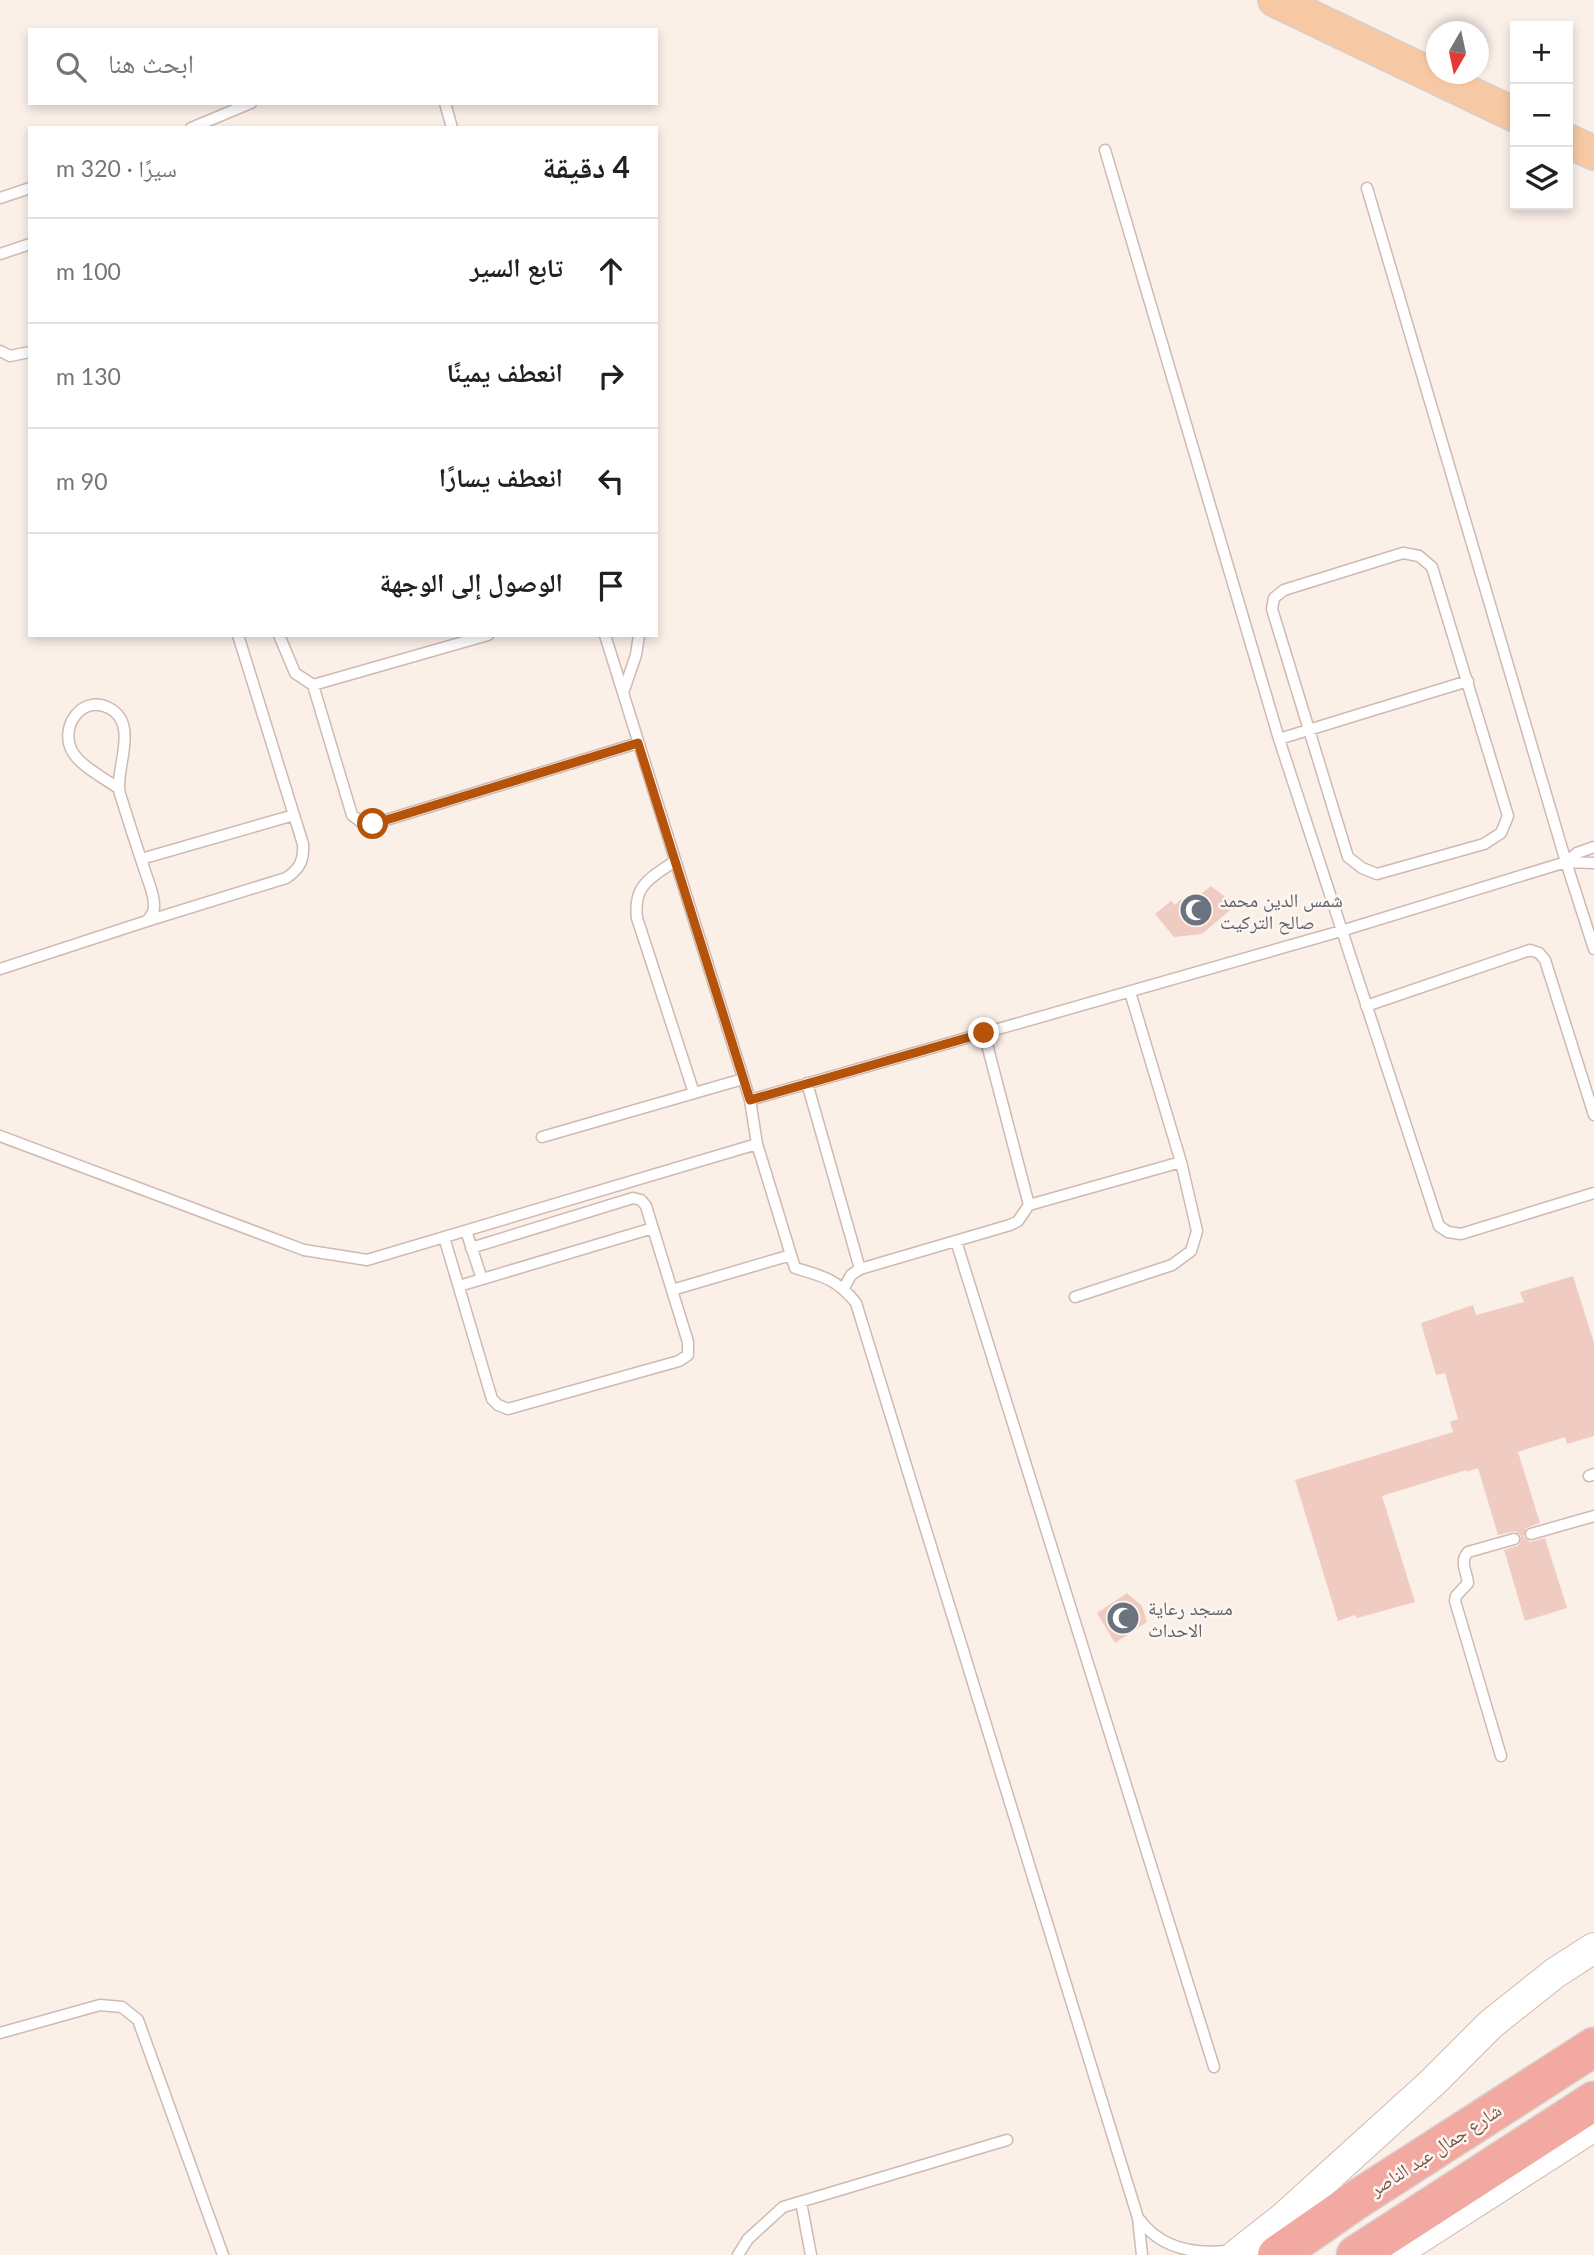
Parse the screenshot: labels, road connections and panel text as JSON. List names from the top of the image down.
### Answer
{
  "streets": {
    "highway": ["شارع جمال عبد الناصر"]
  },
  "places": {
    "mosque": ["شمس الدين محمد صالح التركيت", "مسجد رعاية الاحداث"]
  },
  "north": "bottom",
  "page": {
    "map_buttons": ["+", "−"],
    "search": "ابحث هنا",
    "heading": ["4 دقيقة", "سيرًا · 320 m"],
    "list": [
      ["تابع السير", "100 m"],
      ["انعطف يمينًا", "130 m"],
      ["انعطف يسارًا", "90 m"],
      "الوصول إلى الوجهة"
    ]
  }
}
